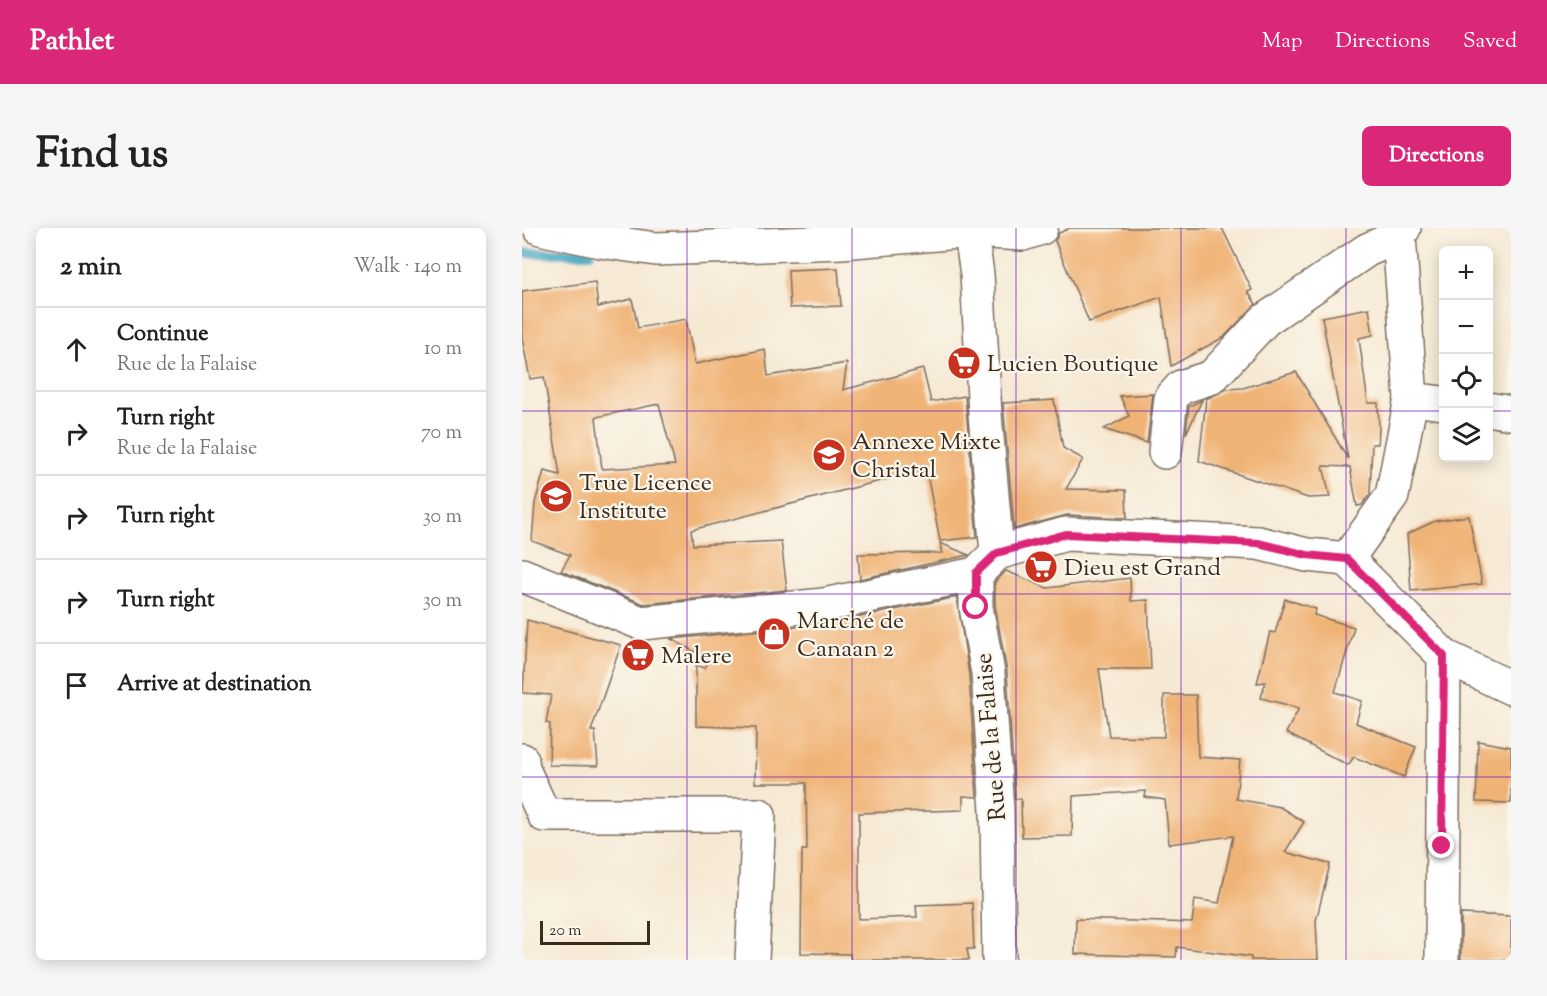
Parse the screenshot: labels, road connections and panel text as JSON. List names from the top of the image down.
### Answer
{
  "streets": {
    "street": ["Rue de la Falaise"]
  },
  "places": {
    "supermarket": ["Lucien Boutique", "Dieu est Grand", "Malere"],
    "school or university": ["Annexe Mixte Christal", "True Licence Institute"],
    "shop": ["Marché de Canaan 2"]
  },
  "scale_bar": "20 m",
  "page": {
    "header": "Pathlet",
    "nav": ["Map", "Directions", "Saved"],
    "title": "Find us",
    "buttons": "Directions",
    "heading": ["2 min", "Walk · 140 m"],
    "map_buttons": ["+", "−"],
    "list": [
      ["Continue", "Rue de la Falaise", "10 m"],
      ["Turn right", "Rue de la Falaise", "70 m"],
      ["Turn right", "30 m"],
      ["Turn right", "30 m"],
      "Arrive at destination"
    ],
    "scale": "20 m"
  }
}
